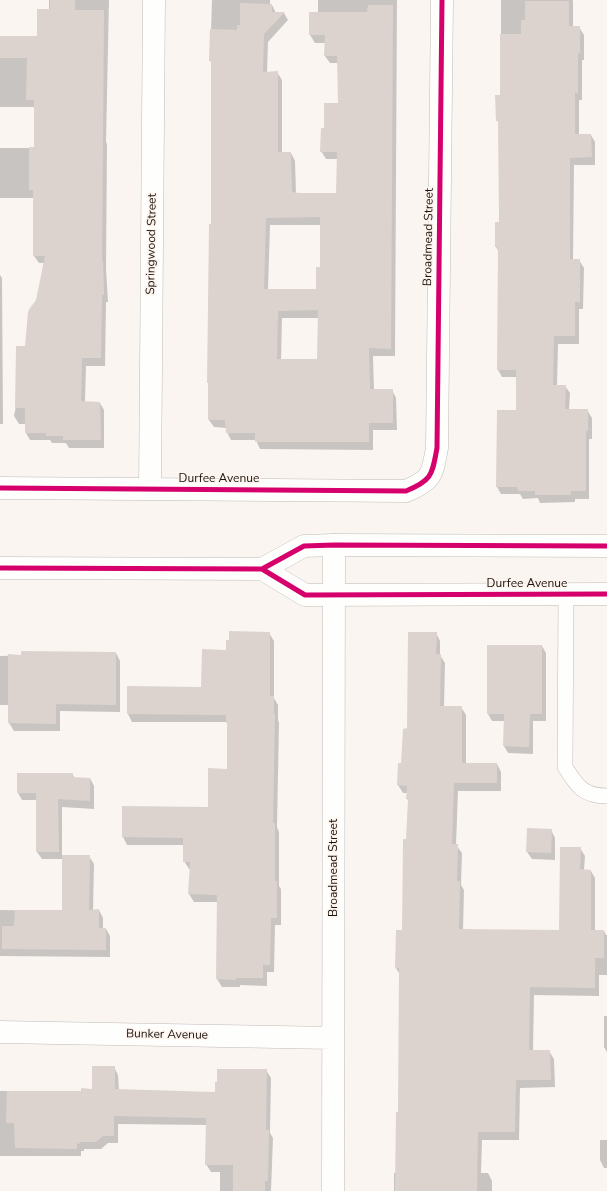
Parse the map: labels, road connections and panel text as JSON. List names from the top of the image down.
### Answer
{
  "streets": {
    "street": [
      "Broadmead Street",
      "Springwood Street",
      "Durfee Avenue",
      "Bunker Avenue"
    ]
  },
  "crossings": [
    ["Broadmead Street", "Durfee Avenue"],
    ["Broadmead Street", "Bunker Avenue"],
    ["Springwood Street", "Durfee Avenue"]
  ]
}
